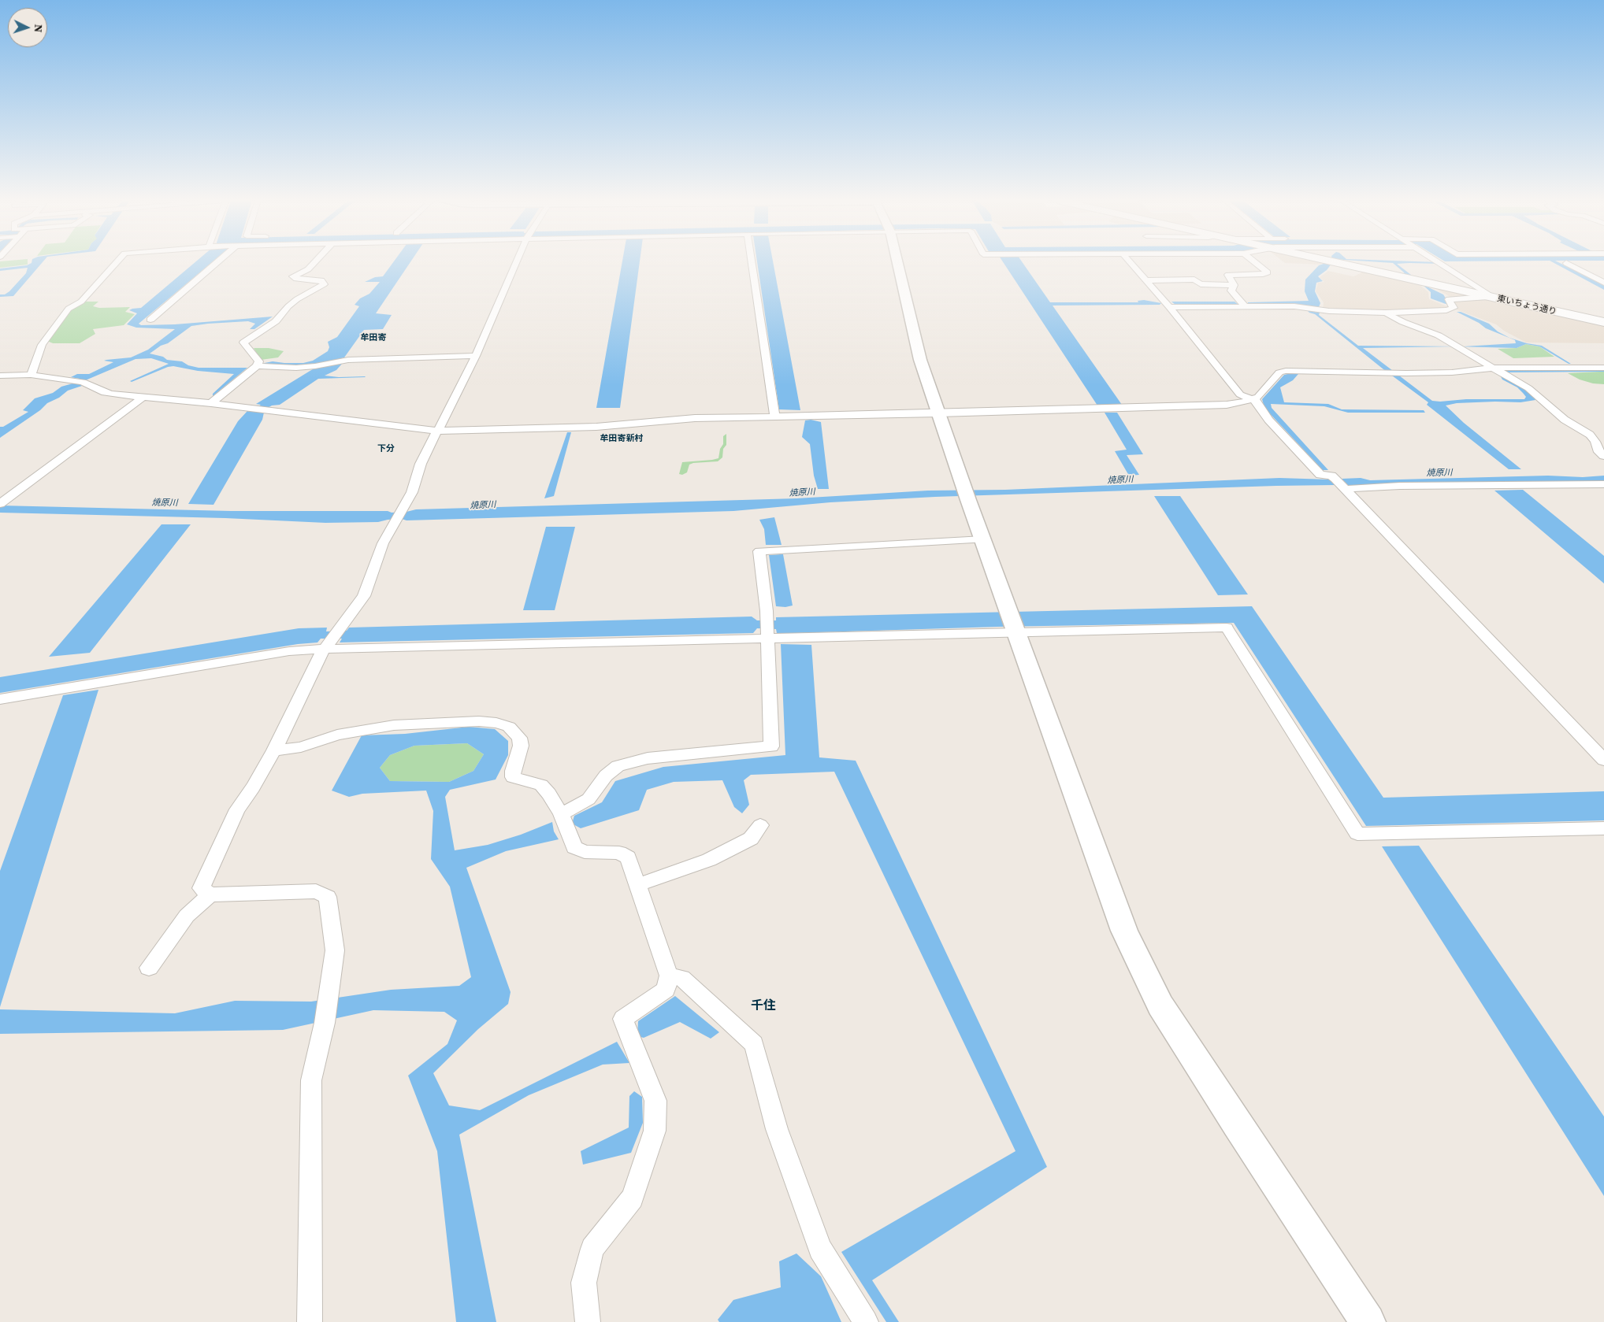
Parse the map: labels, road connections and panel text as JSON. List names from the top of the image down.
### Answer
{
  "streets": {
    "main road": ["東いちょう通り"]
  },
  "districts": [
    "牟田寄",
    "牟田寄新村",
    "下分",
    "千住"
  ],
  "water": ["焼原川"],
  "north": "right"
}
